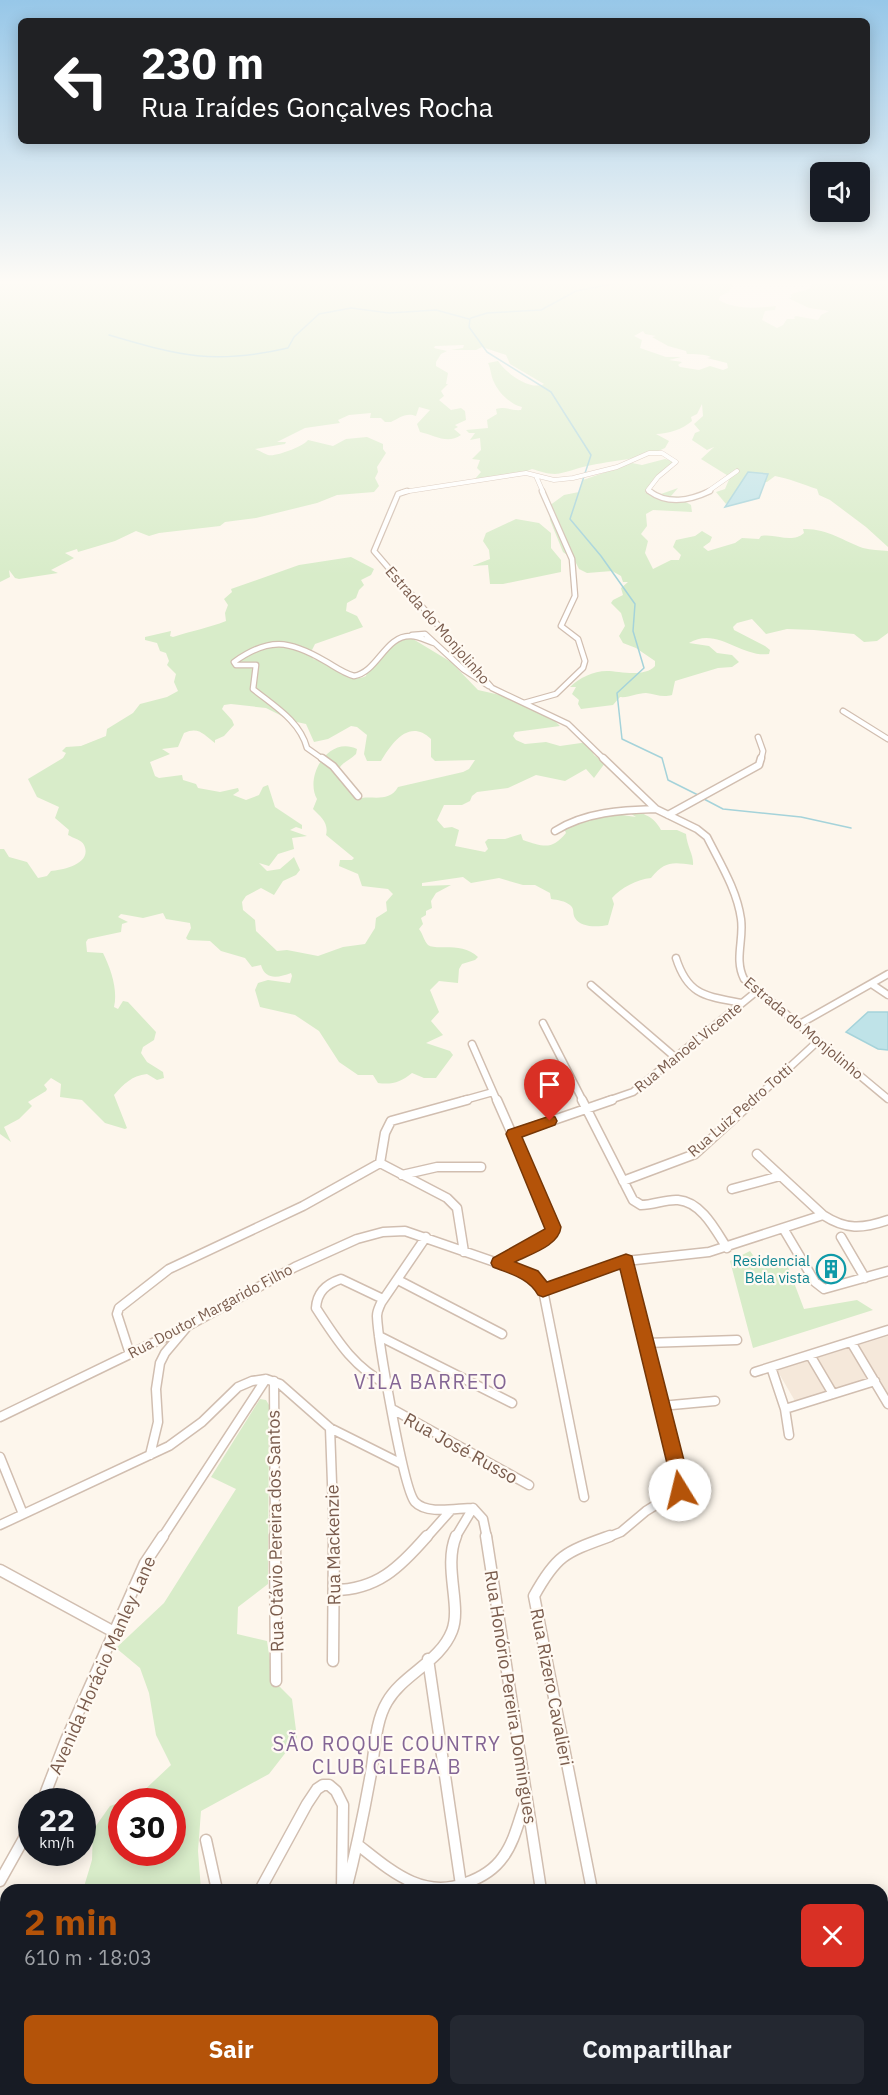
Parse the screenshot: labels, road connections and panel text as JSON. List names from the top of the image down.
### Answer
{
  "streets": {
    "street": [
      "Estrada do Monjolinho",
      "Rua Manoel Vicente",
      "Rua Luiz Pedro Totti",
      "Rua Doutor Margarido Filho",
      "Rua José Russo",
      "Rua Otávio Pereira dos Santos",
      "Rua Mackenzie",
      "Avenida Horácio Manley Lane",
      "Rua Rizero Cavalieri",
      "Rua Honório Pereira Domingues"
    ]
  },
  "crossings": [
    ["Estrada do Monjolinho", "Rua Manoel Vicente"],
    ["Estrada do Monjolinho", "Rua Luiz Pedro Totti"],
    ["Rua Otávio Pereira dos Santos", "Avenida Horácio Manley Lane"]
  ],
  "districts": ["VILA BARRETO", "SÃO ROQUE COUNTRY CLUB GLEBA B"],
  "places": {
    "building": ["Residencial Bela vista"]
  },
  "page": {
    "turn": ["230 m", "Rua Iraídes Gonçalves Rocha"],
    "speed": "22 km/h",
    "limit": "30",
    "heading": ["2 min", "610 m · 18:03"],
    "buttons": ["Sair", "Compartilhar"]
  }
}
